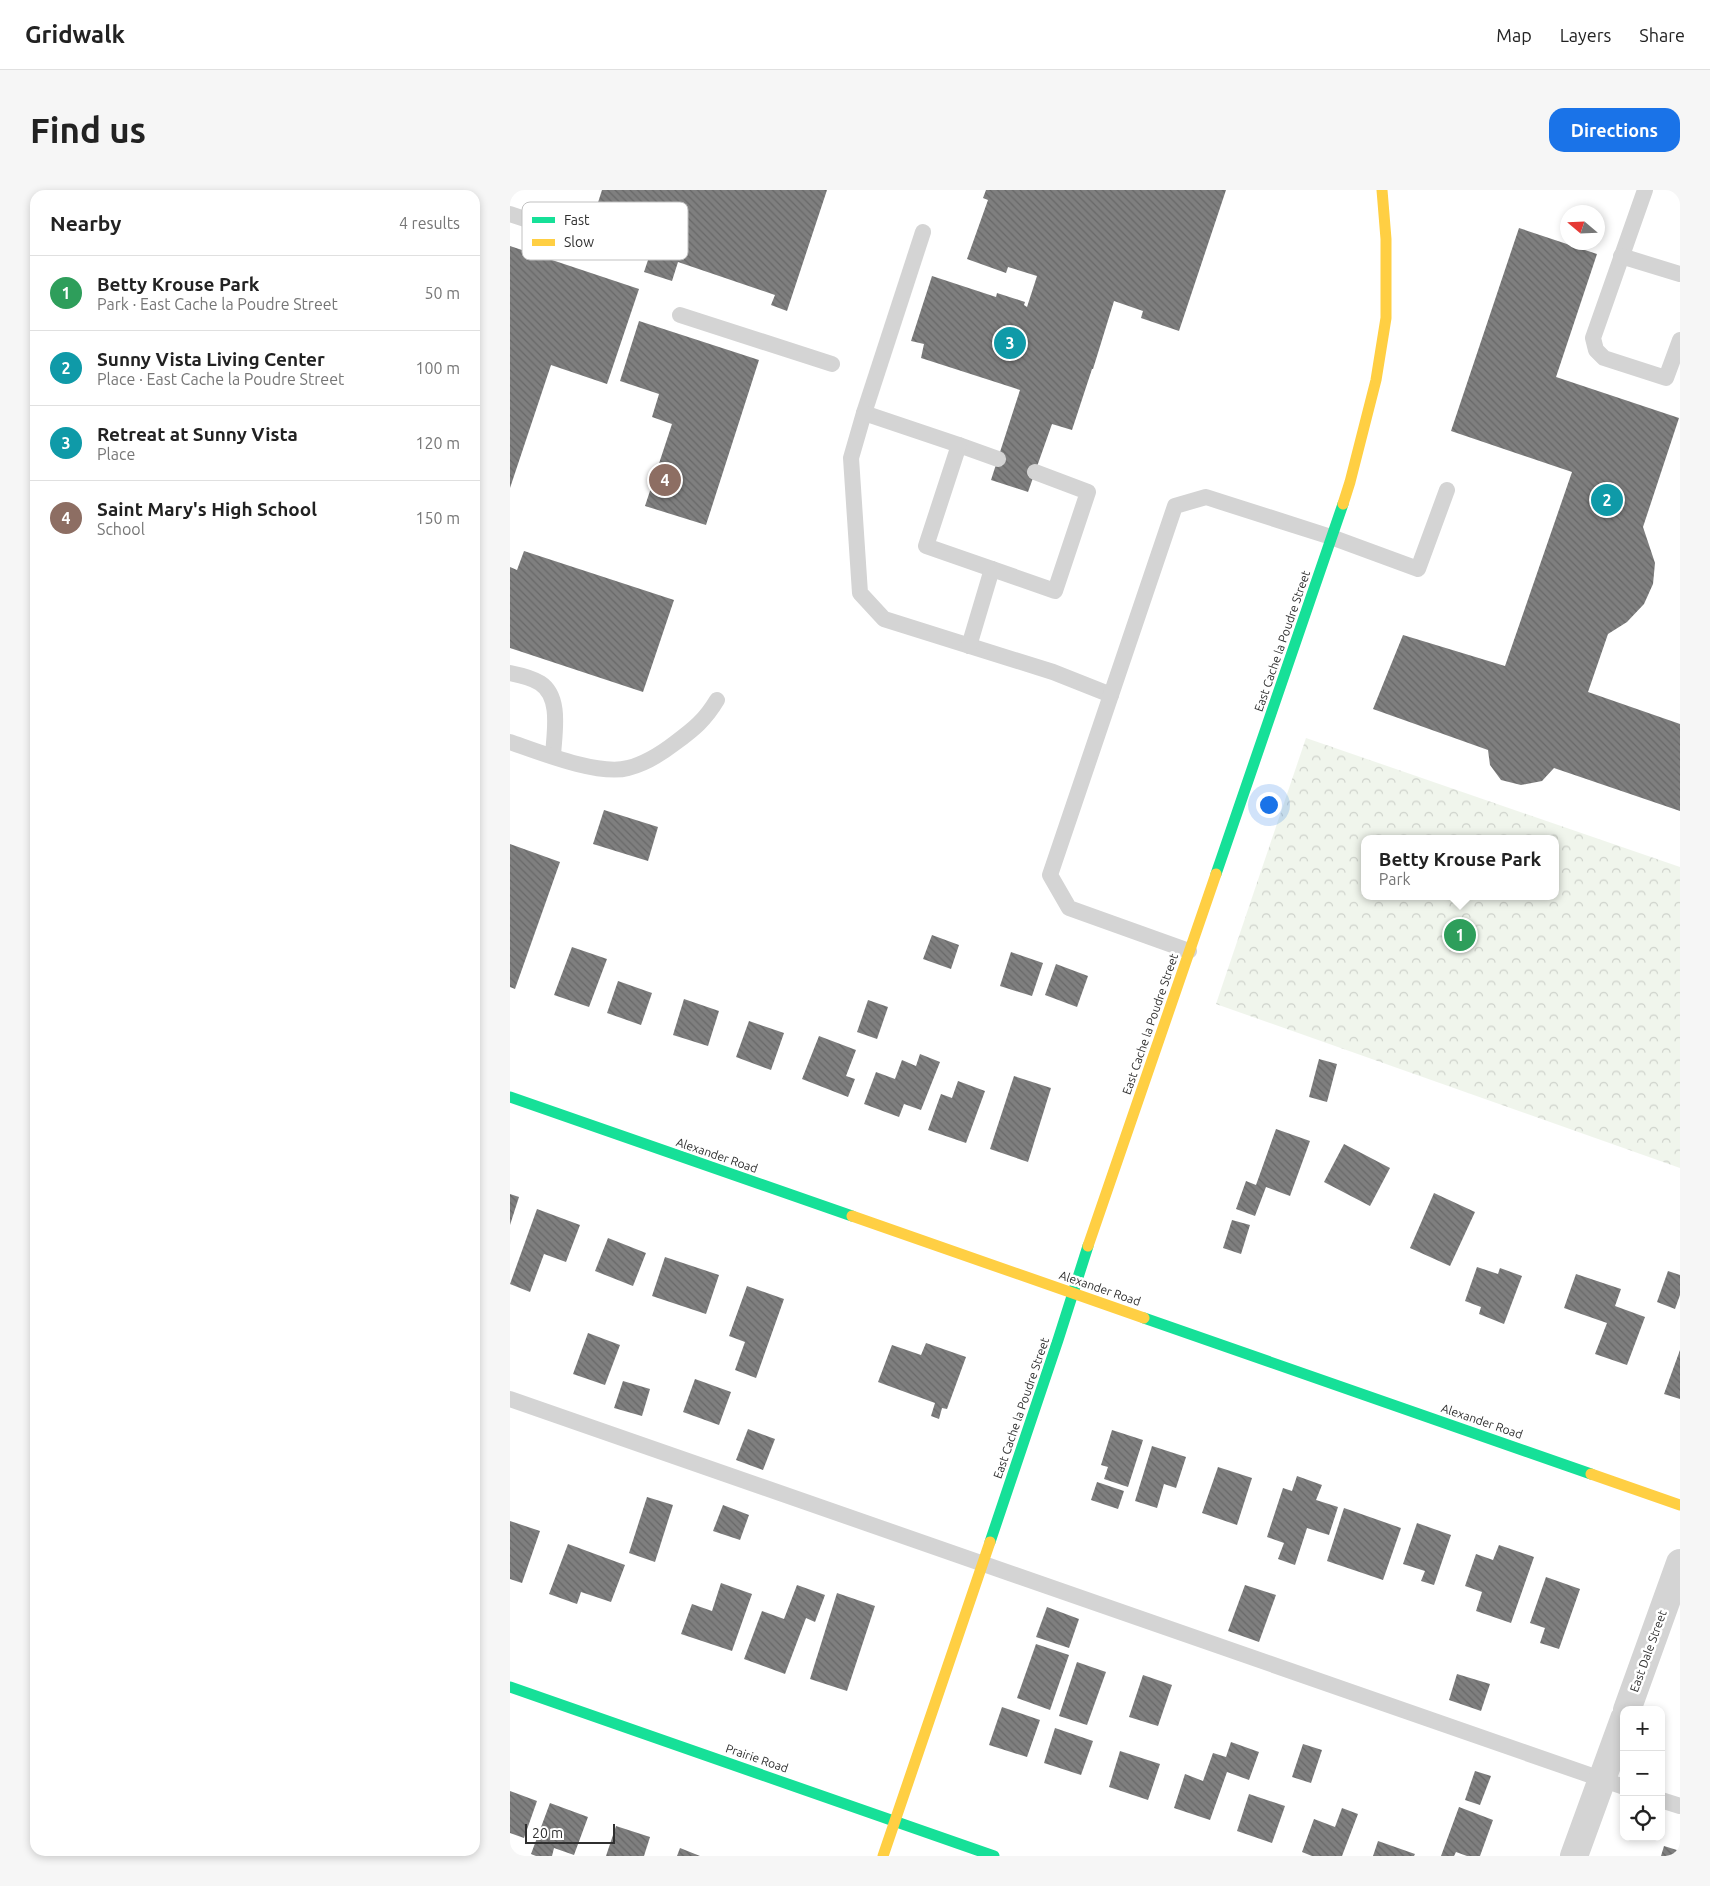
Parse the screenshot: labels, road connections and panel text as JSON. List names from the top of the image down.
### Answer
{
  "streets": {
    "street": [
      "East Cache la Poudre Street",
      "Alexander Road",
      "East Dale Street",
      "Prairie Road"
    ]
  },
  "crossings": [
    ["East Cache la Poudre Street", "Alexander Road"],
    ["East Cache la Poudre Street", "Prairie Road"]
  ],
  "legend": ["Fast", "Slow"],
  "scale_bar": "20 m",
  "north": "left",
  "page": {
    "header": "Gridwalk",
    "nav": ["Map", "Layers", "Share"],
    "buttons": "Directions",
    "title": "Find us",
    "heading": ["Nearby", "4 results"],
    "list": [
      {
        "mark": "1",
        "name": "Betty Krouse Park",
        "note": "Park · East Cache la Poudre Street",
        "value": "50 m"
      },
      {
        "mark": "2",
        "name": "Sunny Vista Living Center",
        "note": "Place · East Cache la Poudre Street",
        "value": "100 m"
      },
      {
        "mark": "3",
        "name": "Retreat at Sunny Vista",
        "note": "Place",
        "value": "120 m"
      },
      {
        "mark": "4",
        "name": "Saint Mary's High School",
        "note": "School",
        "value": "150 m"
      }
    ],
    "pins": [
      "3",
      "4",
      "2",
      "1"
    ],
    "popup": ["Betty Krouse Park", "Park"],
    "map_buttons": ["+", "−"],
    "scale": "20 m"
  }
}
